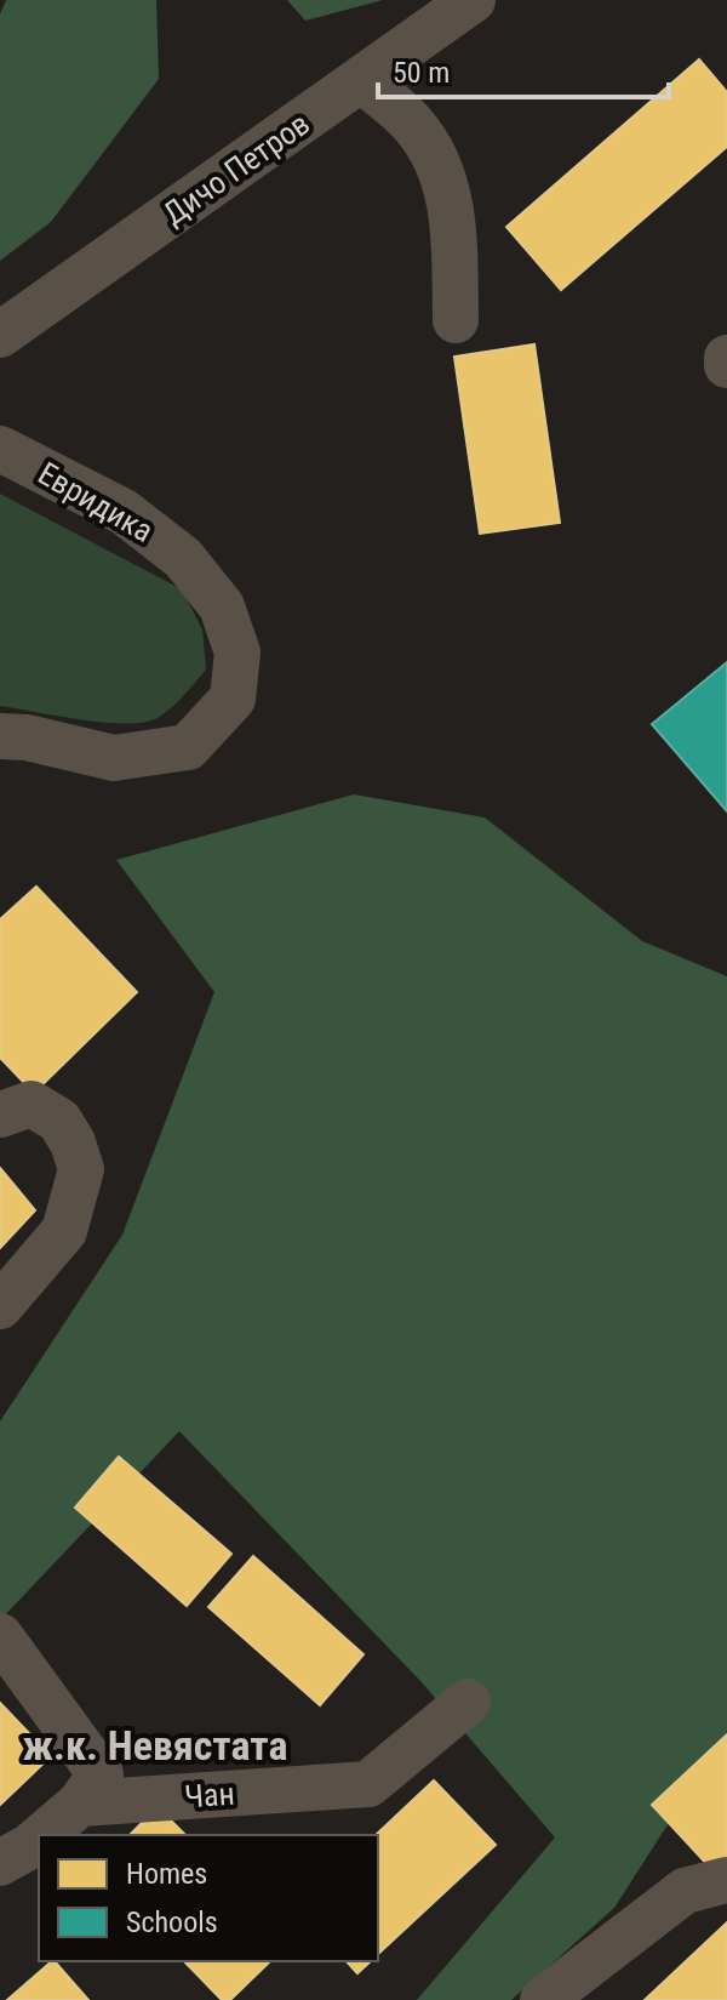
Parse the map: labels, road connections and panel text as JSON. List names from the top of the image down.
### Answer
{
  "streets": {
    "street": ["Дичо Петров", "Евридика", "Чан"]
  },
  "districts": ["ж.к. Невястата"],
  "legend": ["Homes", "Schools"],
  "scale_bar": "50 m"
}
